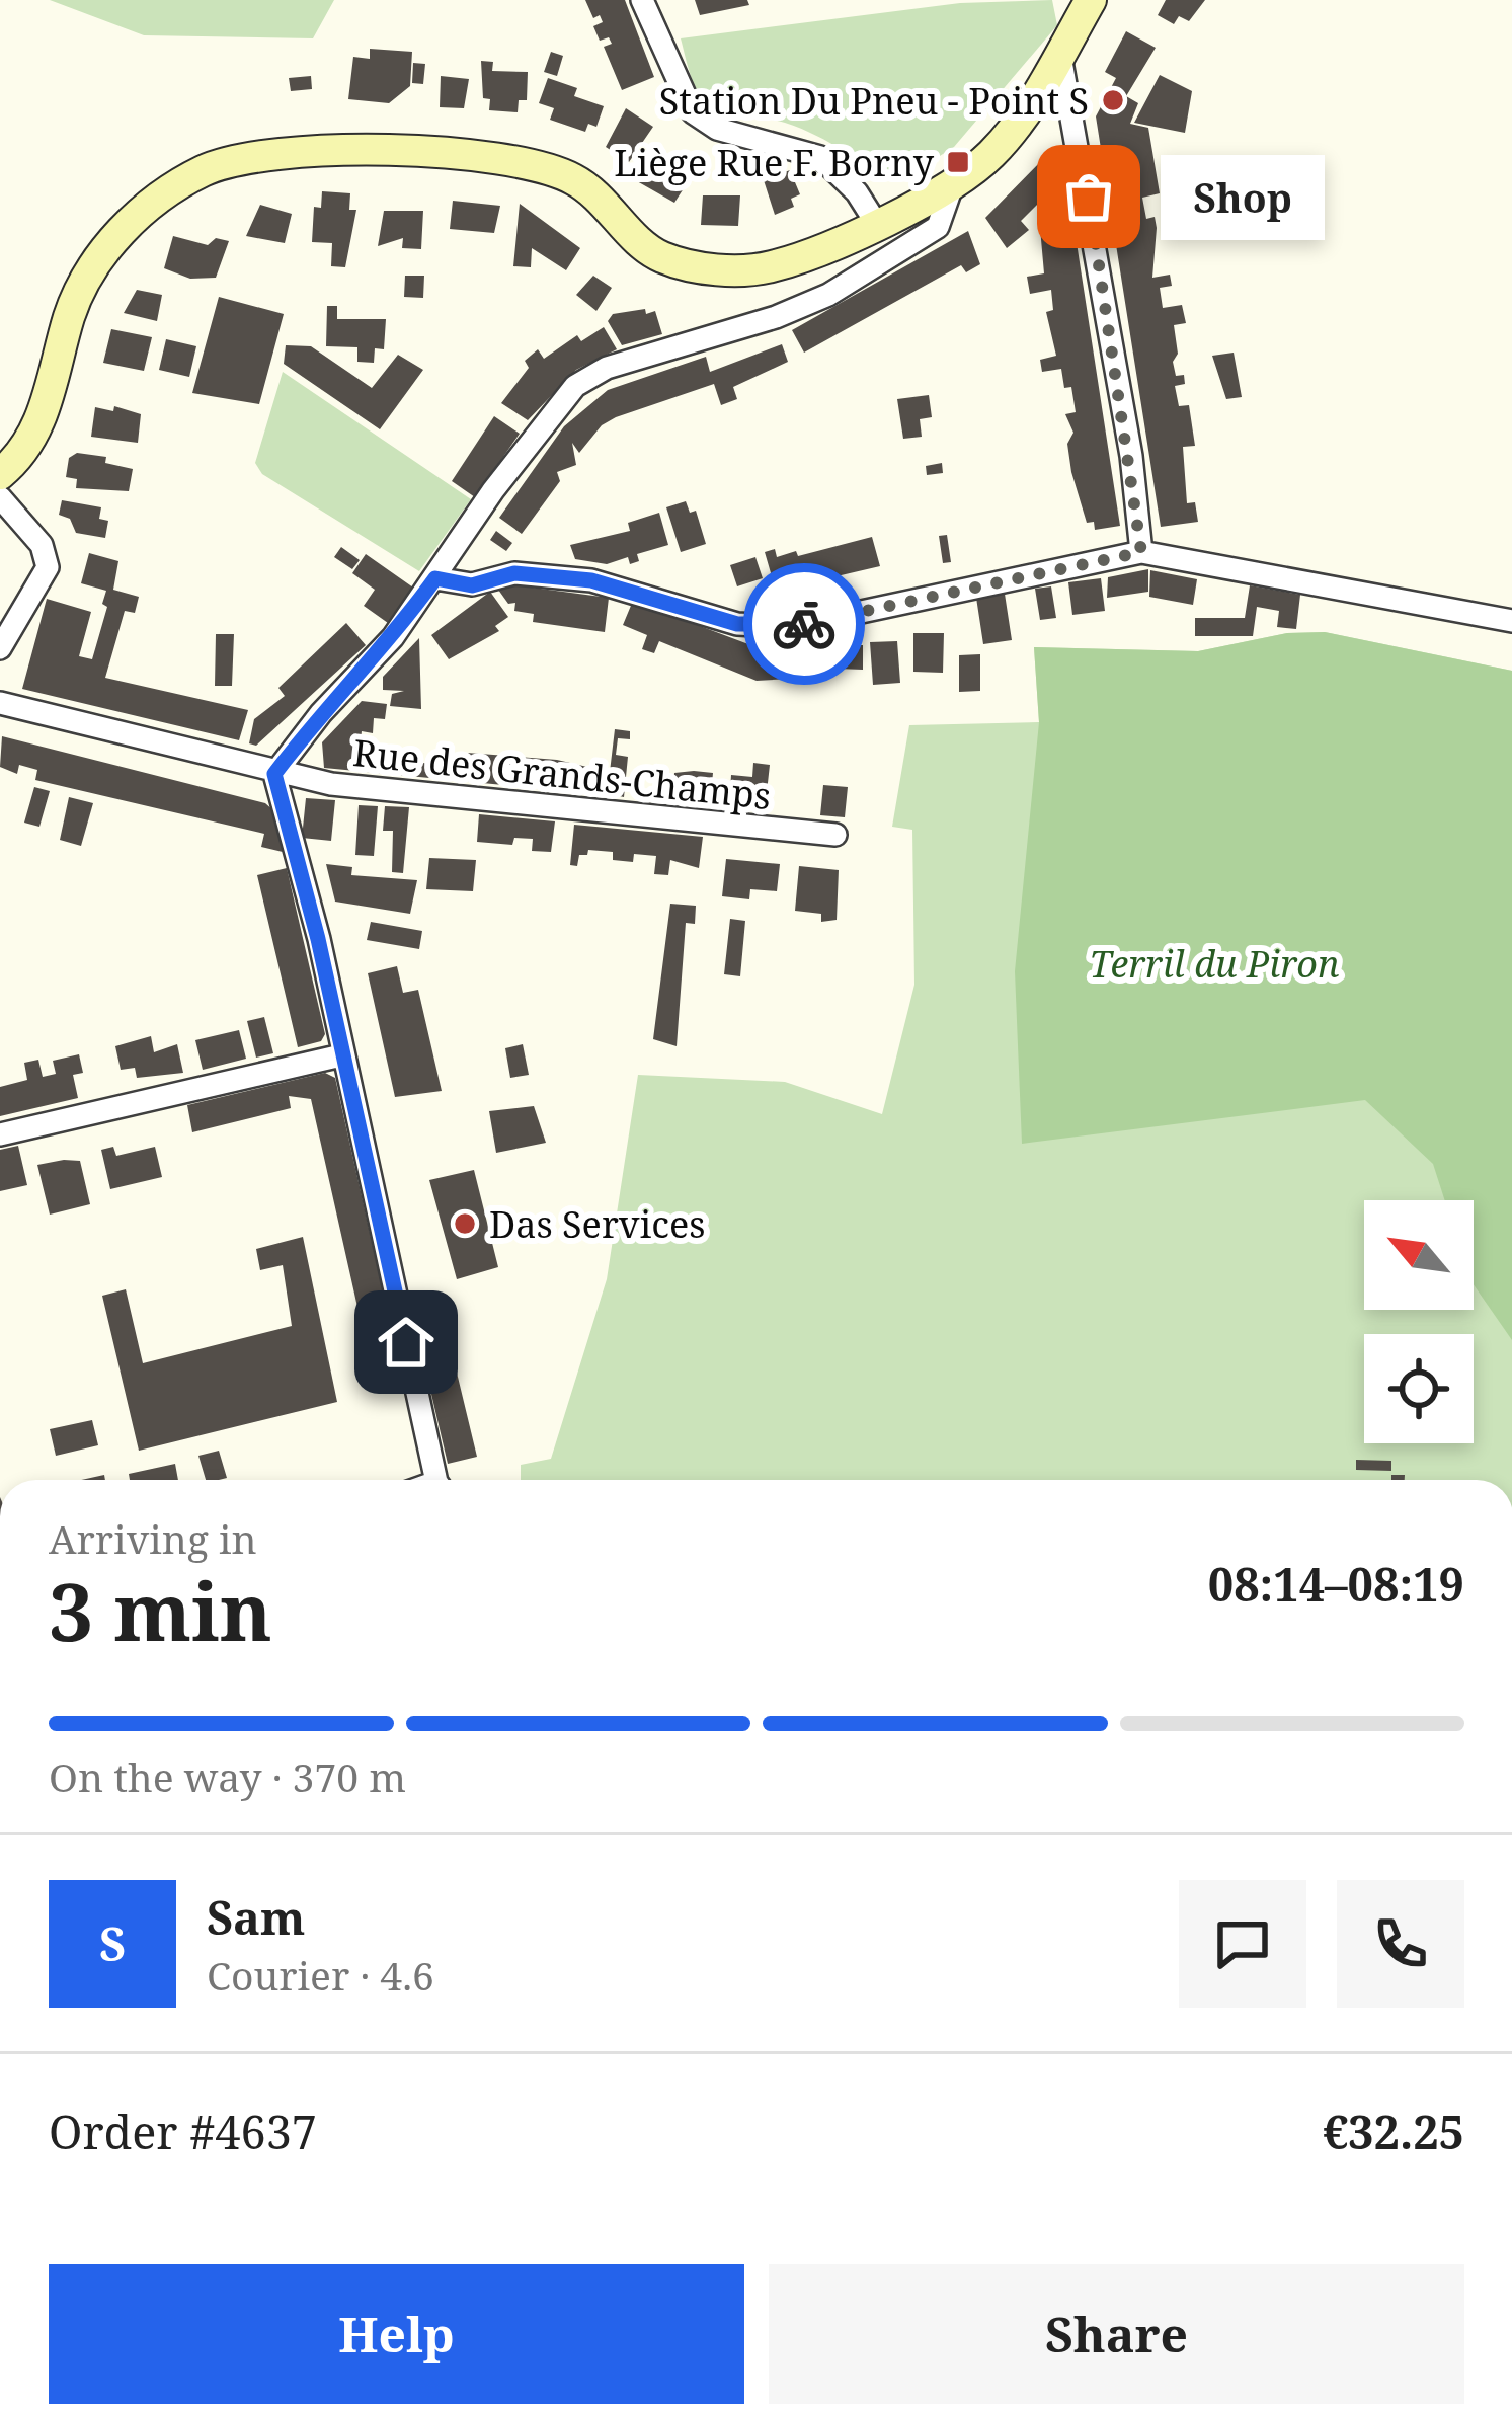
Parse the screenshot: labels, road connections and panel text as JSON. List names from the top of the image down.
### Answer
{
  "streets": {
    "street": ["Rue des Grands-Champs"]
  },
  "parks": ["Terril du Piron"],
  "places": {
    "other": ["Station Du Pneu - Point S", "Shop", "Das Services"],
    "transit": ["Liège Rue F. Borny"]
  },
  "north": "top left",
  "page": {
    "bubble": "Shop",
    "heading": ["3 min", "Arriving in", "08:14–08:19"],
    "panel": [
      "Sam",
      "Courier · 4.6",
      "Order #4637",
      "€32.25"
    ],
    "bar": "On the way · 370 m",
    "round": "S",
    "buttons": ["Help", "Share"]
  }
}
